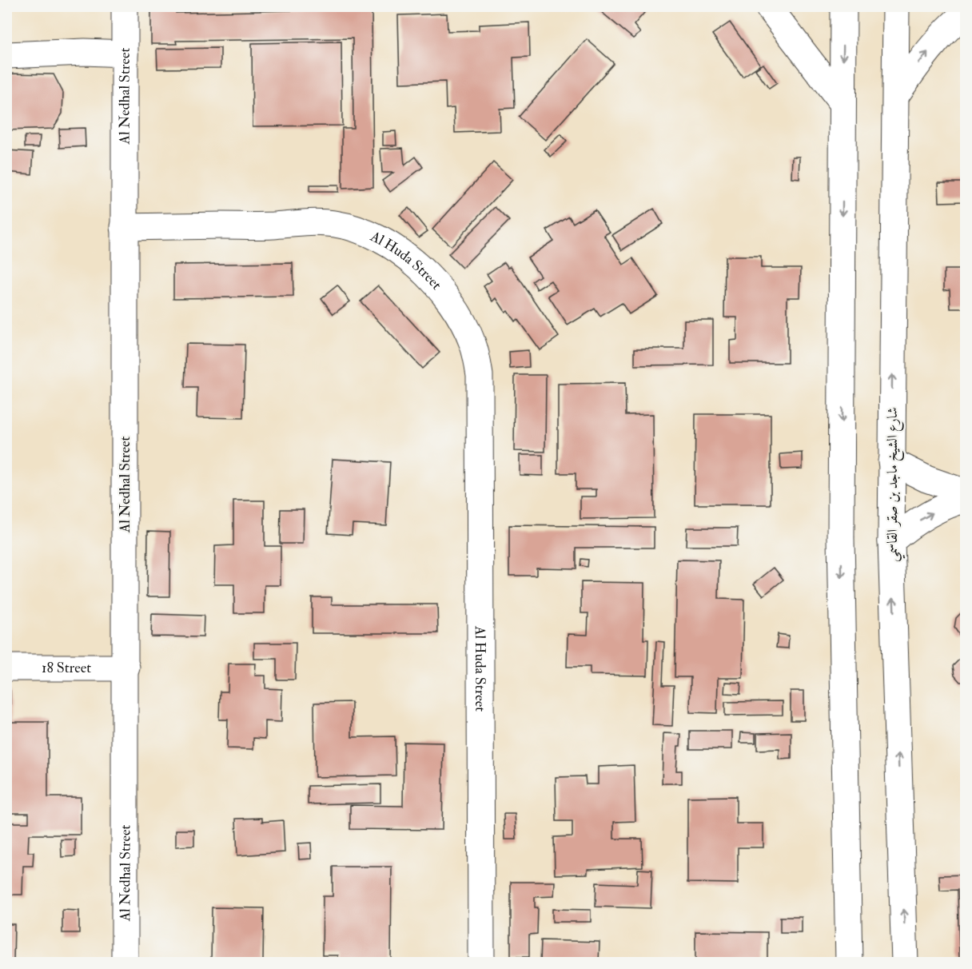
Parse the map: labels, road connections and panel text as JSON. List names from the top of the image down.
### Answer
{
  "streets": {
    "street": [
      "Al Nedhal Street",
      "Al Huda Street",
      "شارع الشيخ ماجد بن صقر القاسمي",
      "18 Street"
    ]
  },
  "crossings": [
    ["Al Nedhal Street", "Al Huda Street"],
    ["Al Nedhal Street", "18 Street"]
  ]
}
